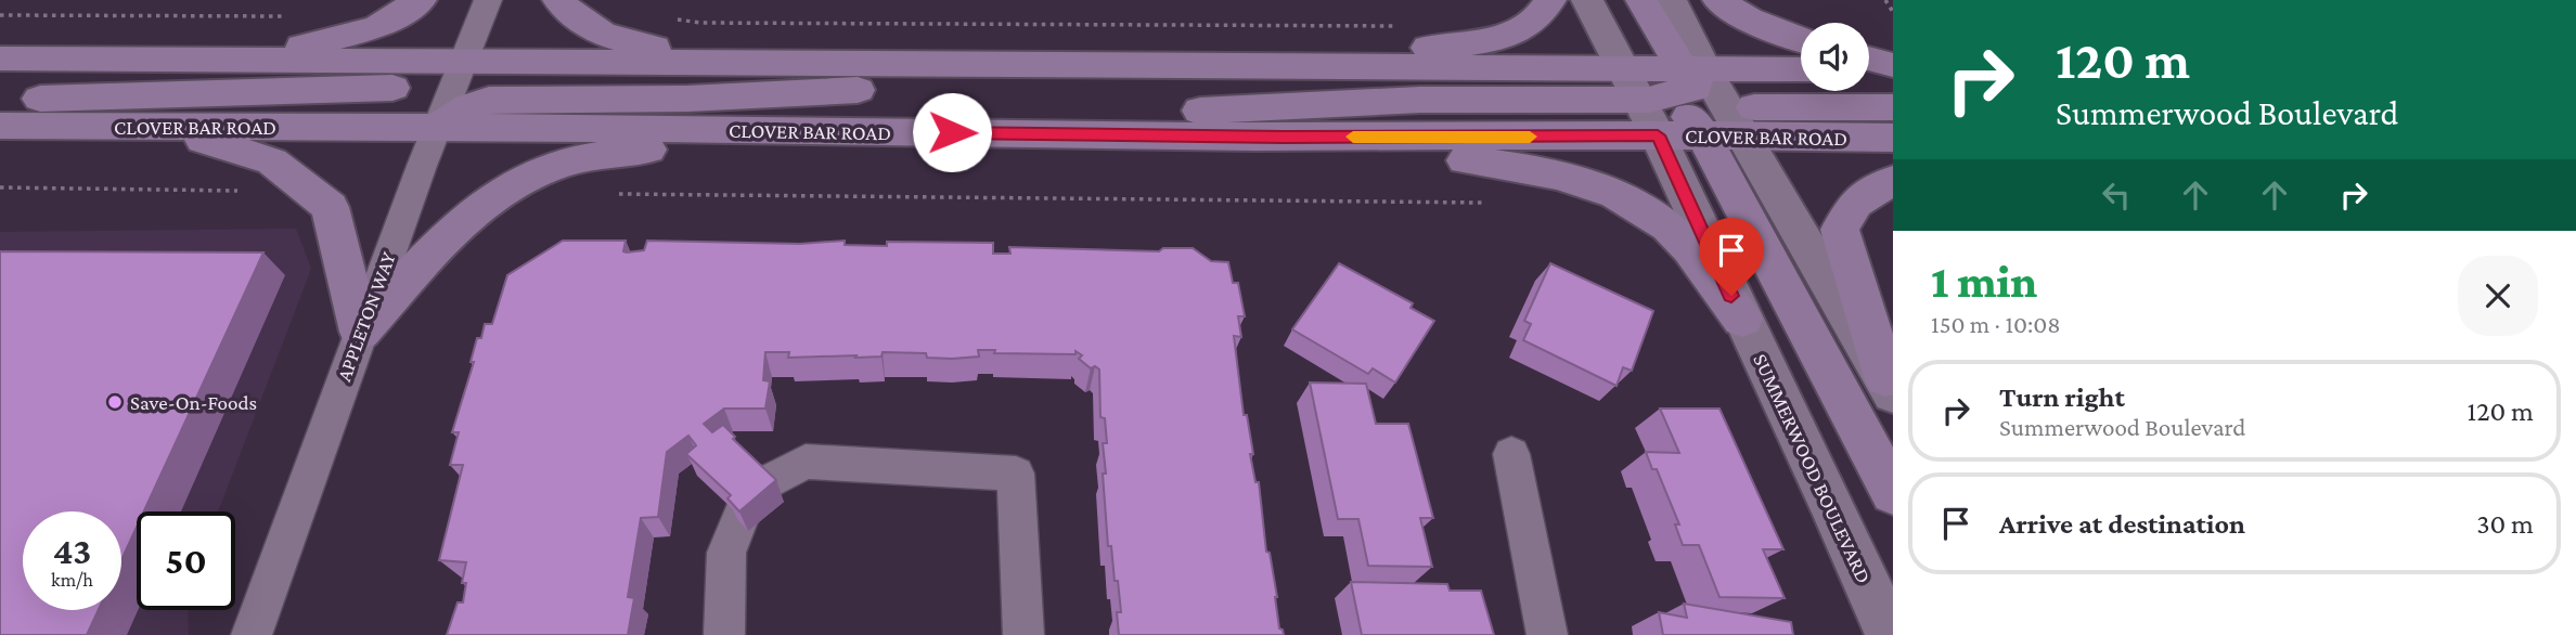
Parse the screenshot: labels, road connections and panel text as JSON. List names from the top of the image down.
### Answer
{
  "streets": {
    "main road": ["CLOVER BAR ROAD"],
    "street": ["APPLETON WAY", "SUMMERWOOD BOULEVARD"]
  },
  "crossings": [
    ["CLOVER BAR ROAD", "APPLETON WAY"],
    ["CLOVER BAR ROAD", "SUMMERWOOD BOULEVARD"]
  ],
  "places": ["Save-On-Foods"],
  "page": {
    "turn": ["120 m", "Summerwood Boulevard"],
    "heading": ["1 min", "150 m · 10:08"],
    "list": [
      {
        "name": "Turn right",
        "note": "Summerwood Boulevard",
        "value": "120 m"
      },
      {
        "name": "Arrive at destination",
        "value": "30 m"
      }
    ],
    "speed": "43 km/h",
    "limit": "50"
  }
}
